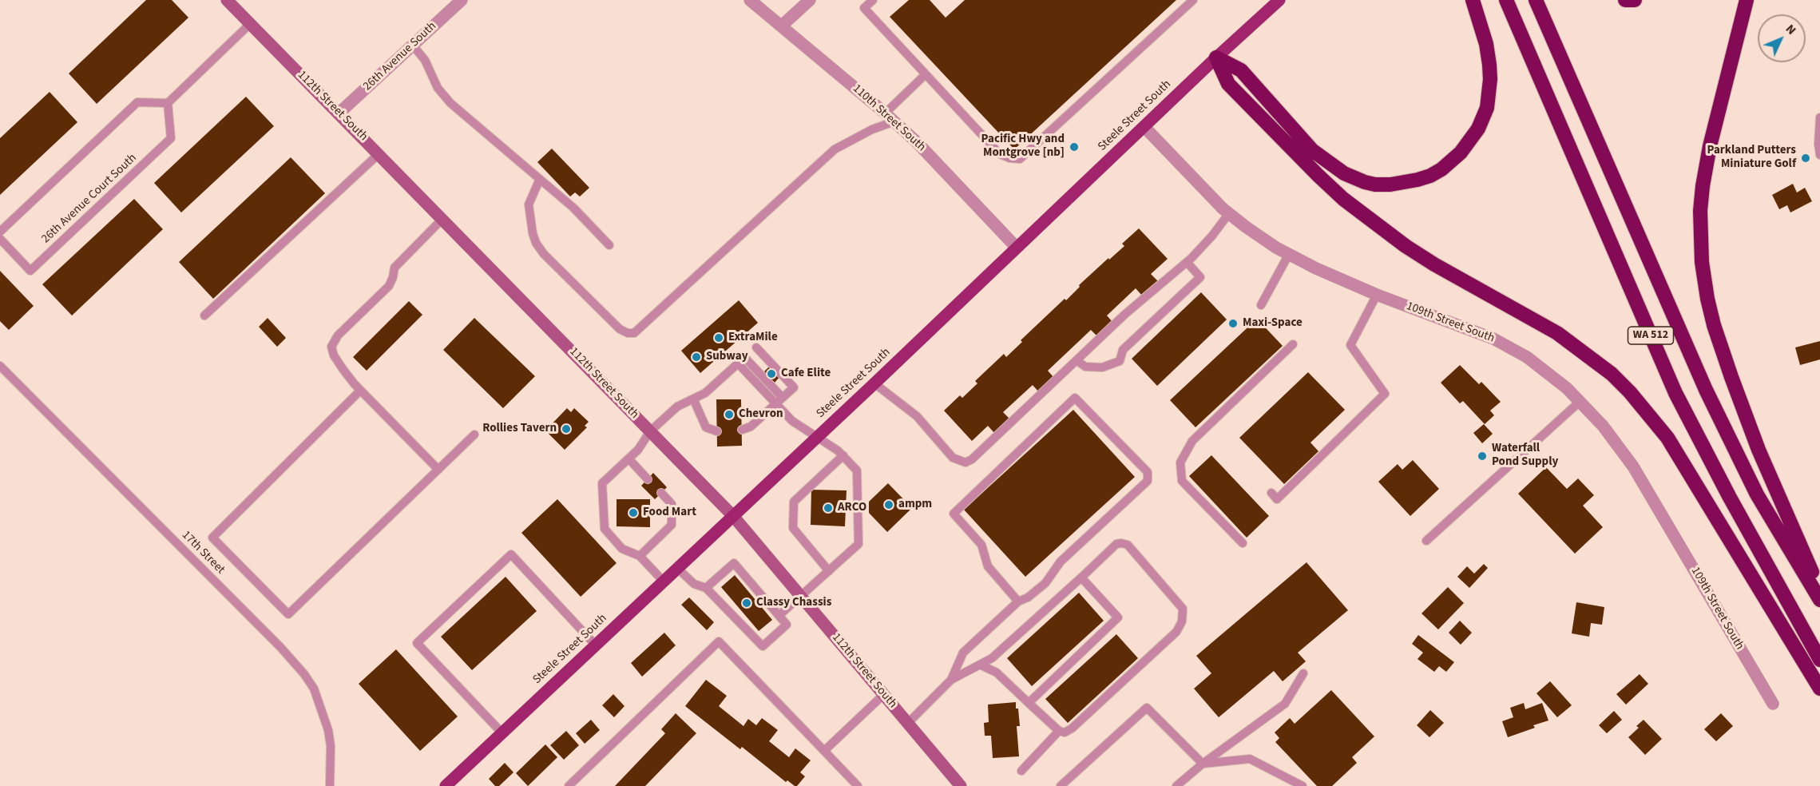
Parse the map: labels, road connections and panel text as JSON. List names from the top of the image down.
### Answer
{
  "streets": {
    "highway": ["WA 512"],
    "main road": ["Steele Street South"],
    "street": [
      "26th Avenue South",
      "112th Street South",
      "110th Street South",
      "109th Street South"
    ],
    "lane": ["26th Avenue Court South", "17th Street"]
  },
  "crossings": [
    ["26th Avenue South", "112th Street South"],
    ["112th Street South", "Steele Street South"],
    ["Steele Street South", "110th Street South"],
    ["Steele Street South", "109th Street South"]
  ],
  "places": [
    "Pacific Hwy and Montgrove [nb]",
    "Parkland Putters Miniature Golf",
    "Maxi-Space",
    "ExtraMile",
    "Subway",
    "Cafe Elite",
    "Chevron",
    "Rollies Tavern",
    "Waterfall Pond Supply",
    "ampm",
    "ARCO",
    "Food Mart",
    "Classy Chassis"
  ],
  "north": "top right"
}
